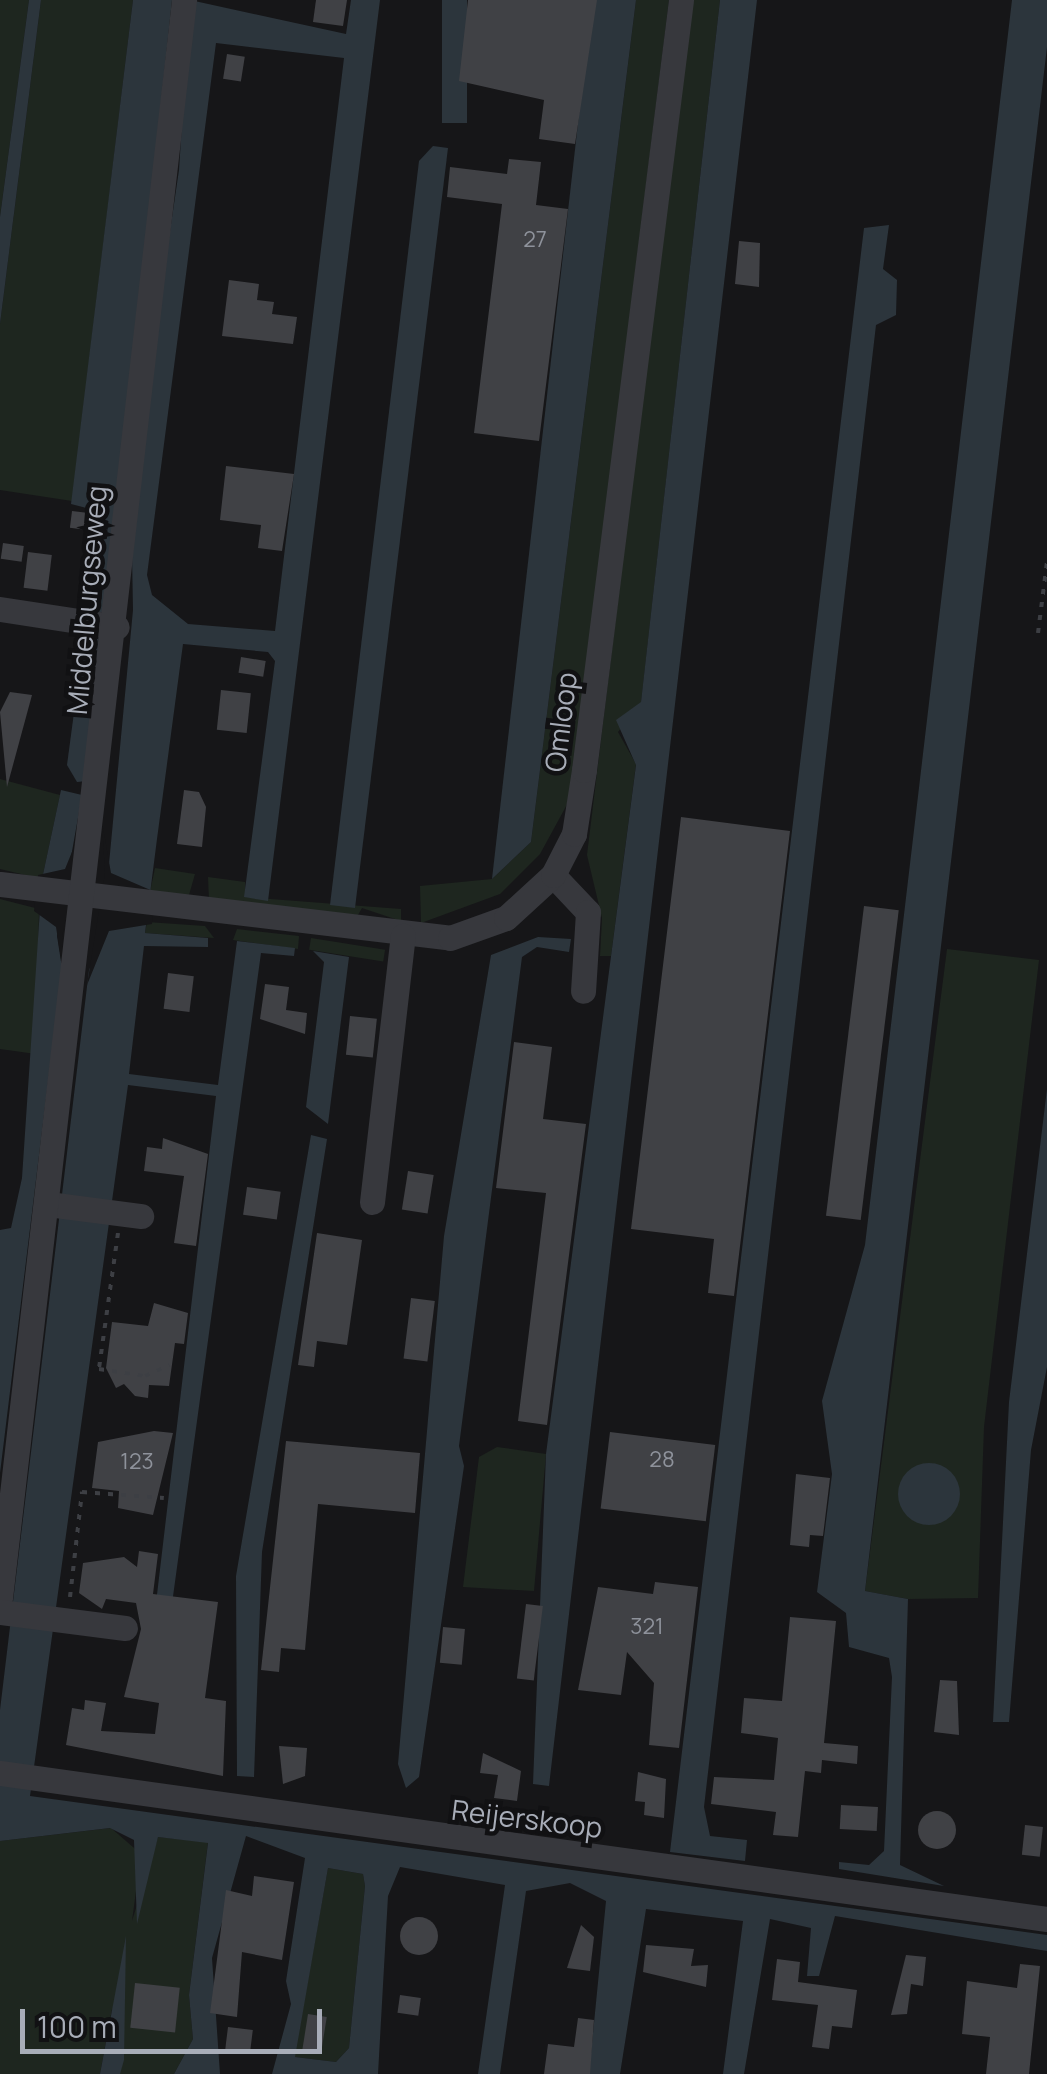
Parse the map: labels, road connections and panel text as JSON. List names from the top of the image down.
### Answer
{
  "streets": {
    "street": ["Middelburgseweg", "Omloop", "Reijerskoop"]
  },
  "crossings": [
    ["Middelburgseweg", "Omloop"]
  ],
  "house_numbers": [
    "27",
    "28",
    "123",
    "321"
  ],
  "scale_bar": "100 m"
}
